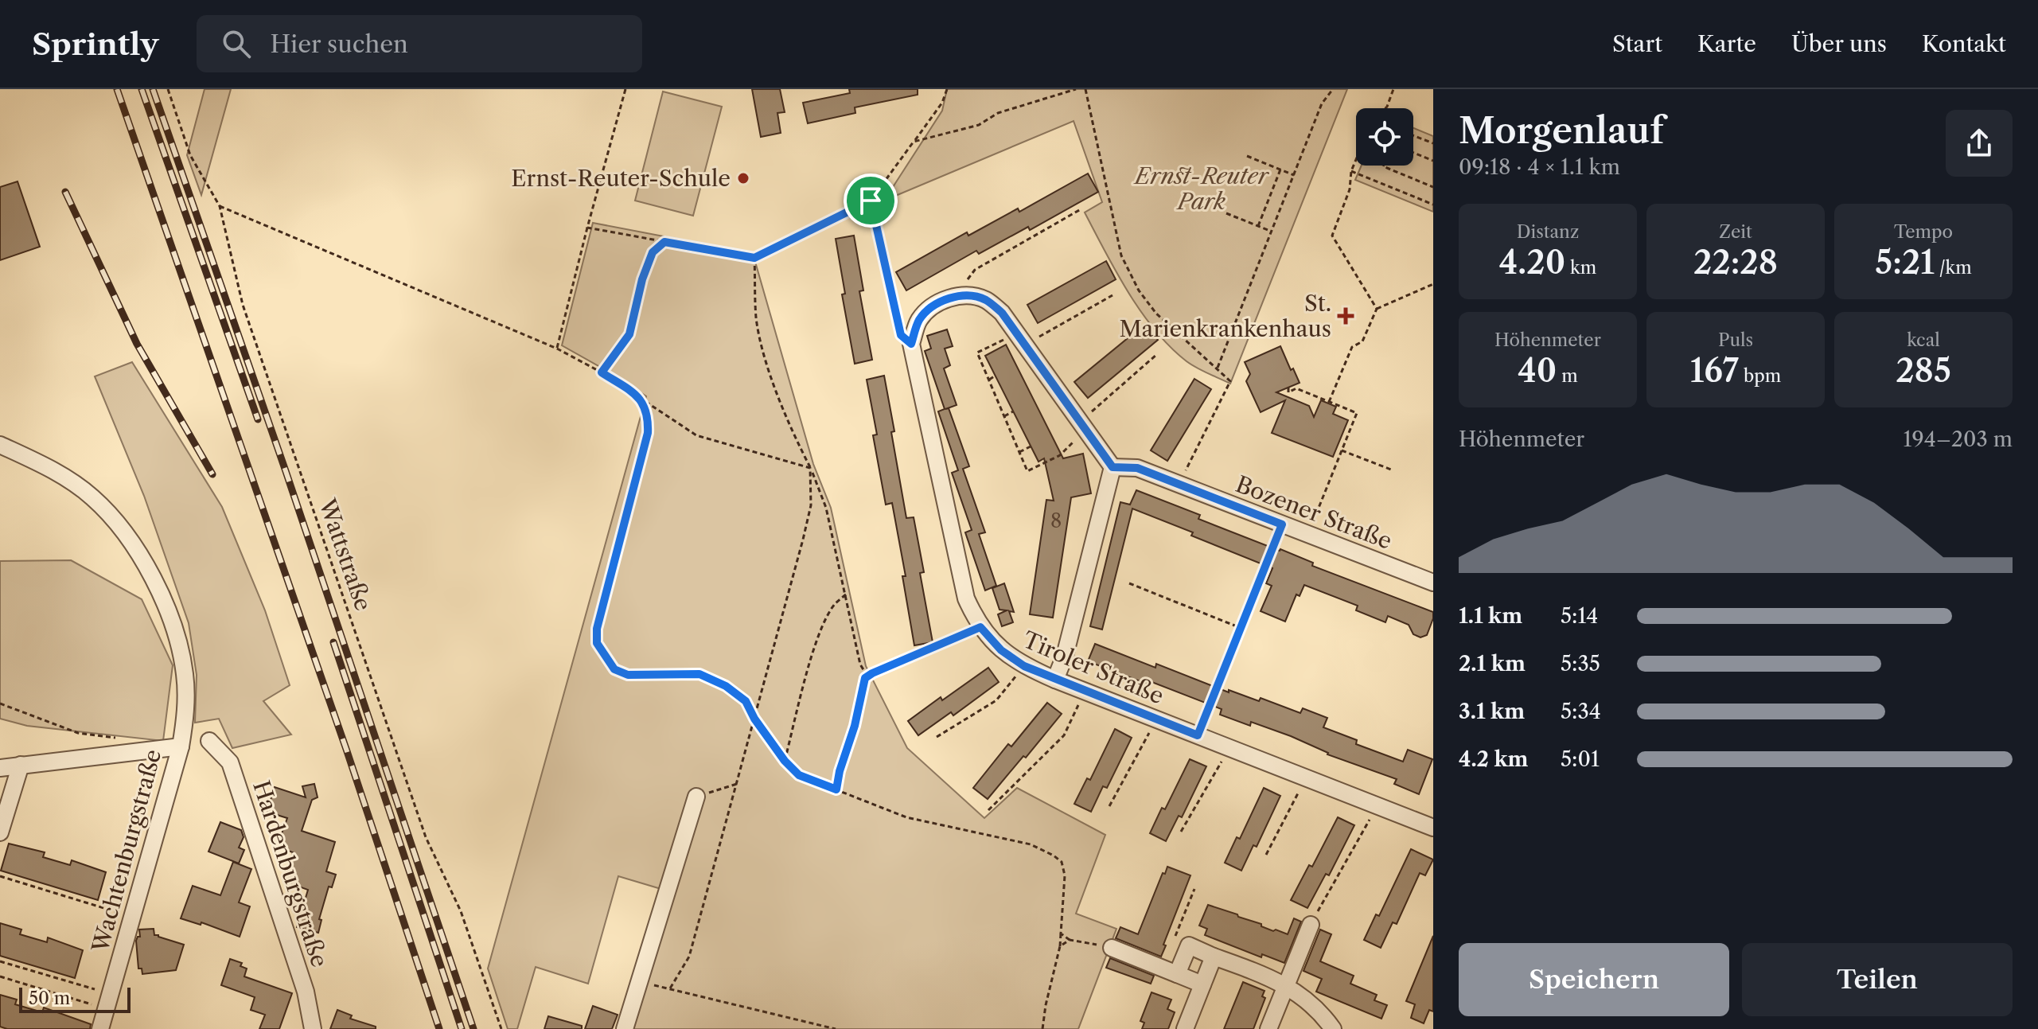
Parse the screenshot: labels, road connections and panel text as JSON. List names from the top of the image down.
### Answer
{
  "streets": {
    "street": [
      "Bozener Straße",
      "Tiroler Straße",
      "Wachtenburgstraße",
      "Hardenburgstraße"
    ],
    "path": ["Wattstraße"]
  },
  "parks": ["Ernst-Reuter Park"],
  "places": {
    "other": ["Ernst-Reuter-Schule"],
    "health": ["St. Marienkrankenhaus"]
  },
  "house_numbers": ["8"],
  "scale_bar": "50 m",
  "page": {
    "header": "Sprintly",
    "search": "Hier suchen",
    "nav": [
      "Start",
      "Karte",
      "Über uns",
      "Kontakt"
    ],
    "heading": ["Morgenlauf", "09:18 · 4 × 1.1 km"],
    "stats": [
      ["Distanz", "4.20 km"],
      ["Zeit", "22:28"],
      ["Tempo", "5:21 /km"],
      ["Höhenmeter", "40 m"],
      ["Puls", "167 bpm"],
      ["kcal", "285"]
    ],
    "chart": ["Höhenmeter", "194–203 m"],
    "list": [
      {
        "name": "1.1 km",
        "note": "5:14"
      },
      {
        "name": "2.1 km",
        "note": "5:35"
      },
      {
        "name": "3.1 km",
        "note": "5:34"
      },
      {
        "name": "4.2 km",
        "note": "5:01"
      }
    ],
    "buttons": ["Speichern", "Teilen"],
    "scale": "50 m"
  }
}
